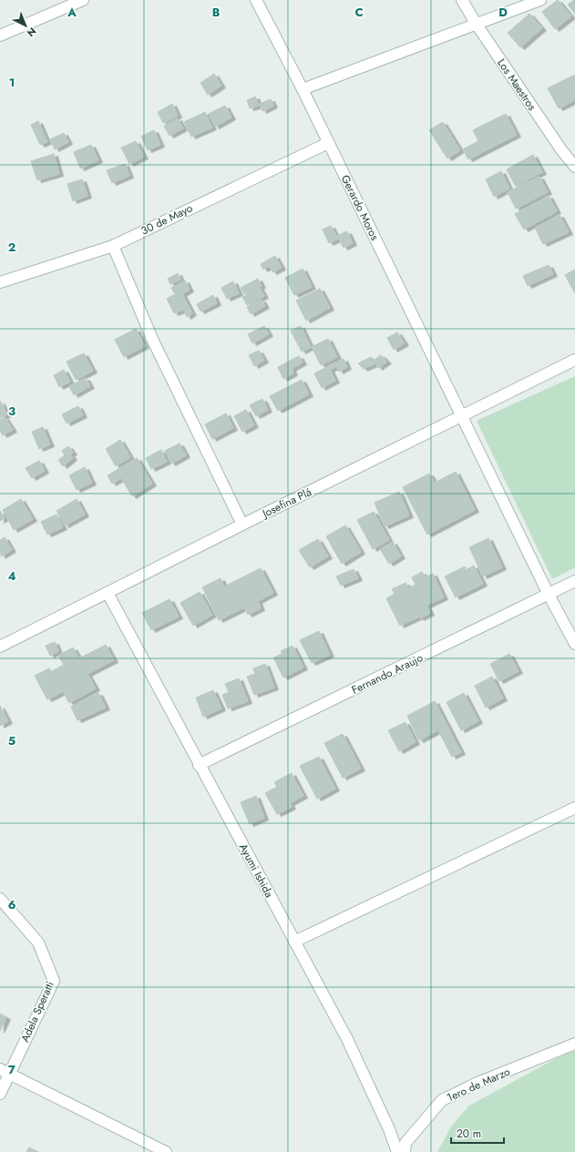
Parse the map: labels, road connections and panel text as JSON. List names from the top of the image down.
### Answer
{
  "streets": {
    "street": [
      "Los Maestros",
      "Gerardo Moros",
      "30 de Mayo",
      "Josefina Plá",
      "Fernando Araujo",
      "Ayumi Ishida",
      "Adela Speratti",
      "1ero de Marzo"
    ]
  },
  "crossings": [
    ["Gerardo Moros", "30 de Mayo"],
    ["Gerardo Moros", "Josefina Plá"],
    ["Gerardo Moros", "Fernando Araujo"],
    ["Josefina Plá", "Ayumi Ishida"],
    ["Fernando Araujo", "Ayumi Ishida"]
  ],
  "scale_bar": "20 m",
  "north": "bottom right",
  "grid": {
    "columns": [
      "A",
      "B",
      "C",
      "D"
    ],
    "rows": [
      "1",
      "2",
      "3",
      "4",
      "5",
      "6",
      "7"
    ]
  }
}
